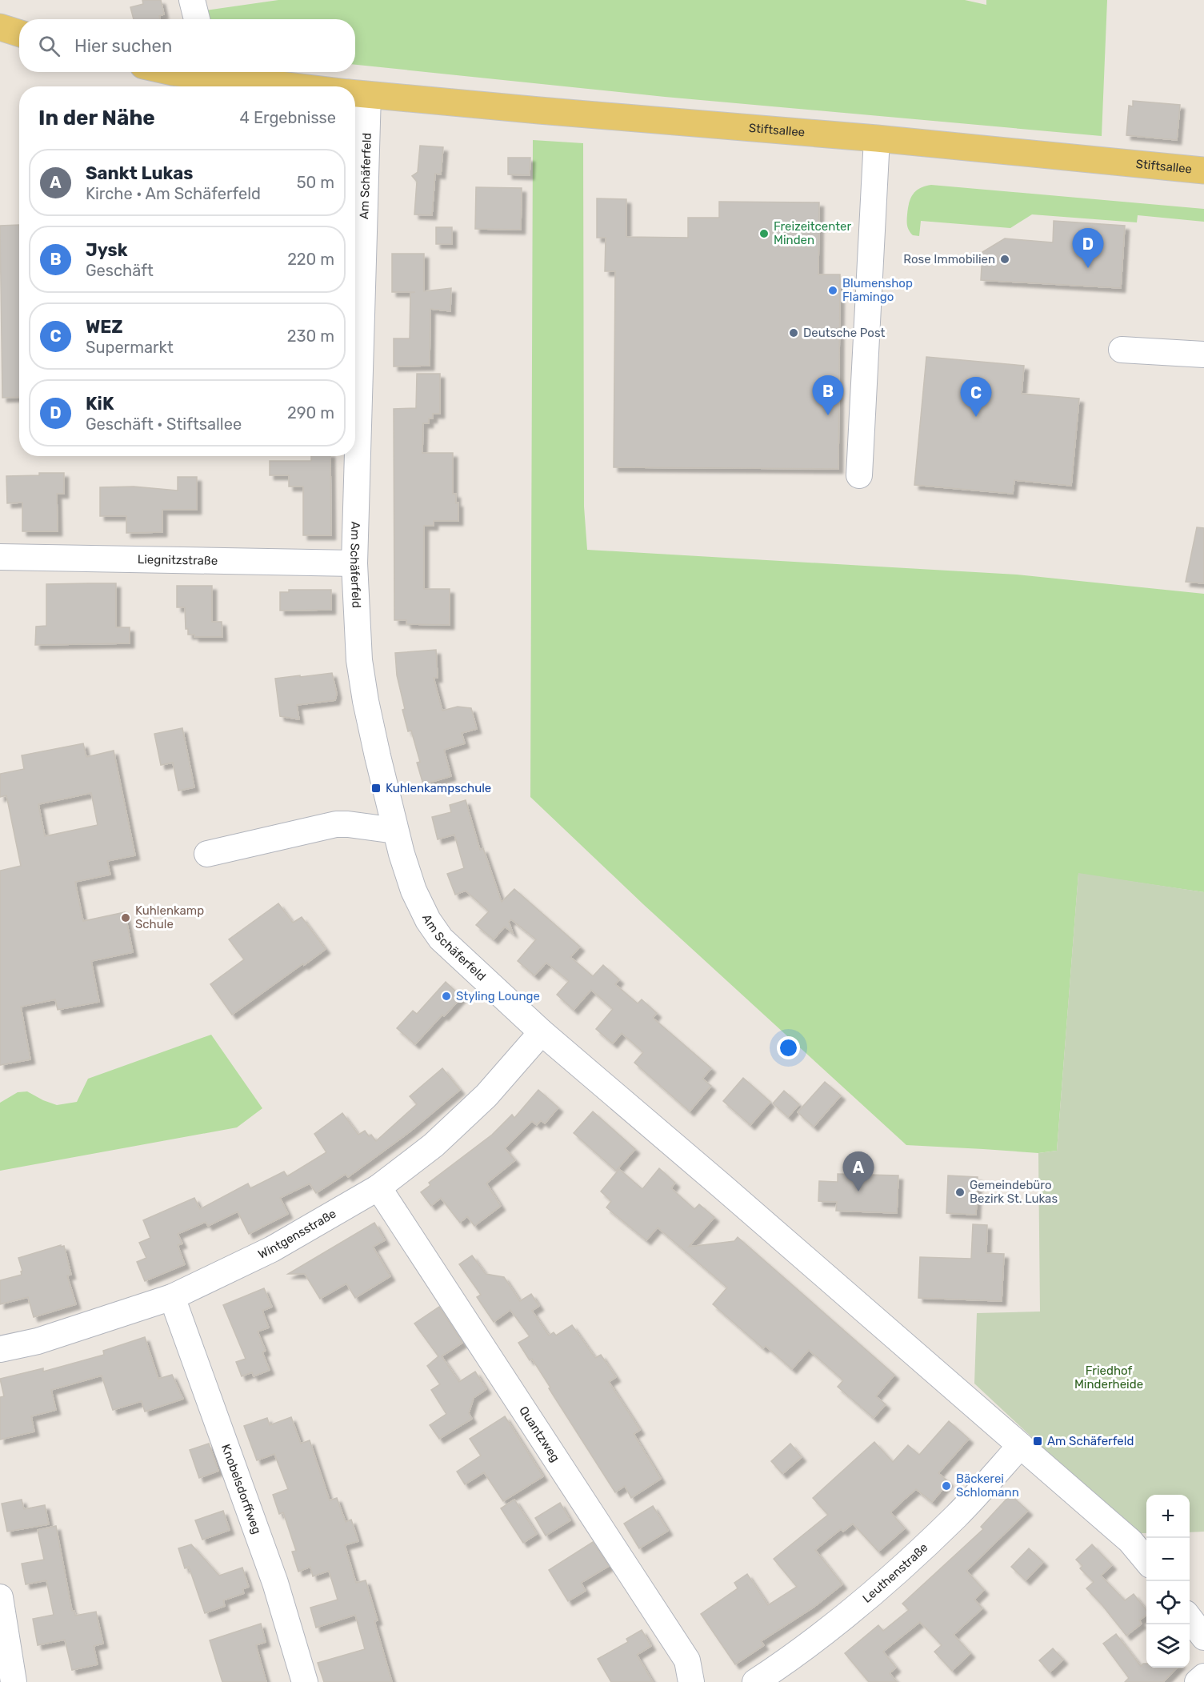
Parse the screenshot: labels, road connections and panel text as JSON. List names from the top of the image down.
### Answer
{
  "streets": {
    "main road": ["Stiftsallee"],
    "street": [
      "Am Schäferfeld",
      "Liegnitzstraße",
      "Wintgensstraße",
      "Quantzweg",
      "Knobelsdorffweg",
      "Leuthenstraße"
    ]
  },
  "crossings": [
    ["Am Schäferfeld", "Liegnitzstraße"],
    ["Am Schäferfeld", "Wintgensstraße"],
    ["Am Schäferfeld", "Leuthenstraße"],
    ["Wintgensstraße", "Quantzweg"],
    ["Wintgensstraße", "Knobelsdorffweg"]
  ],
  "parks": ["Friedhof Minderheide"],
  "places": {
    "other": [
      "Freizeitcenter Minden",
      "Rose Immobilien",
      "Blumenshop Flamingo",
      "Deutsche Post",
      "Kuhlenkamp Schule",
      "Styling Lounge",
      "Gemeindebüro Bezirk St. Lukas",
      "Bäckerei Schlomann"
    ],
    "transit": ["Kuhlenkampschule", "Am Schäferfeld"]
  },
  "page": {
    "search": "Hier suchen",
    "heading": ["In der Nähe", "4 Ergebnisse"],
    "list": [
      {
        "mark": "A",
        "name": "Sankt Lukas",
        "note": "Kirche · Am Schäferfeld",
        "value": "50 m"
      },
      {
        "mark": "B",
        "name": "Jysk",
        "note": "Geschäft",
        "value": "220 m"
      },
      {
        "mark": "C",
        "name": "WEZ",
        "note": "Supermarkt",
        "value": "230 m"
      },
      {
        "mark": "D",
        "name": "KiK",
        "note": "Geschäft · Stiftsallee",
        "value": "290 m"
      }
    ],
    "pins": [
      "D",
      "B",
      "C",
      "A"
    ],
    "map_buttons": ["+", "−"]
  }
}
